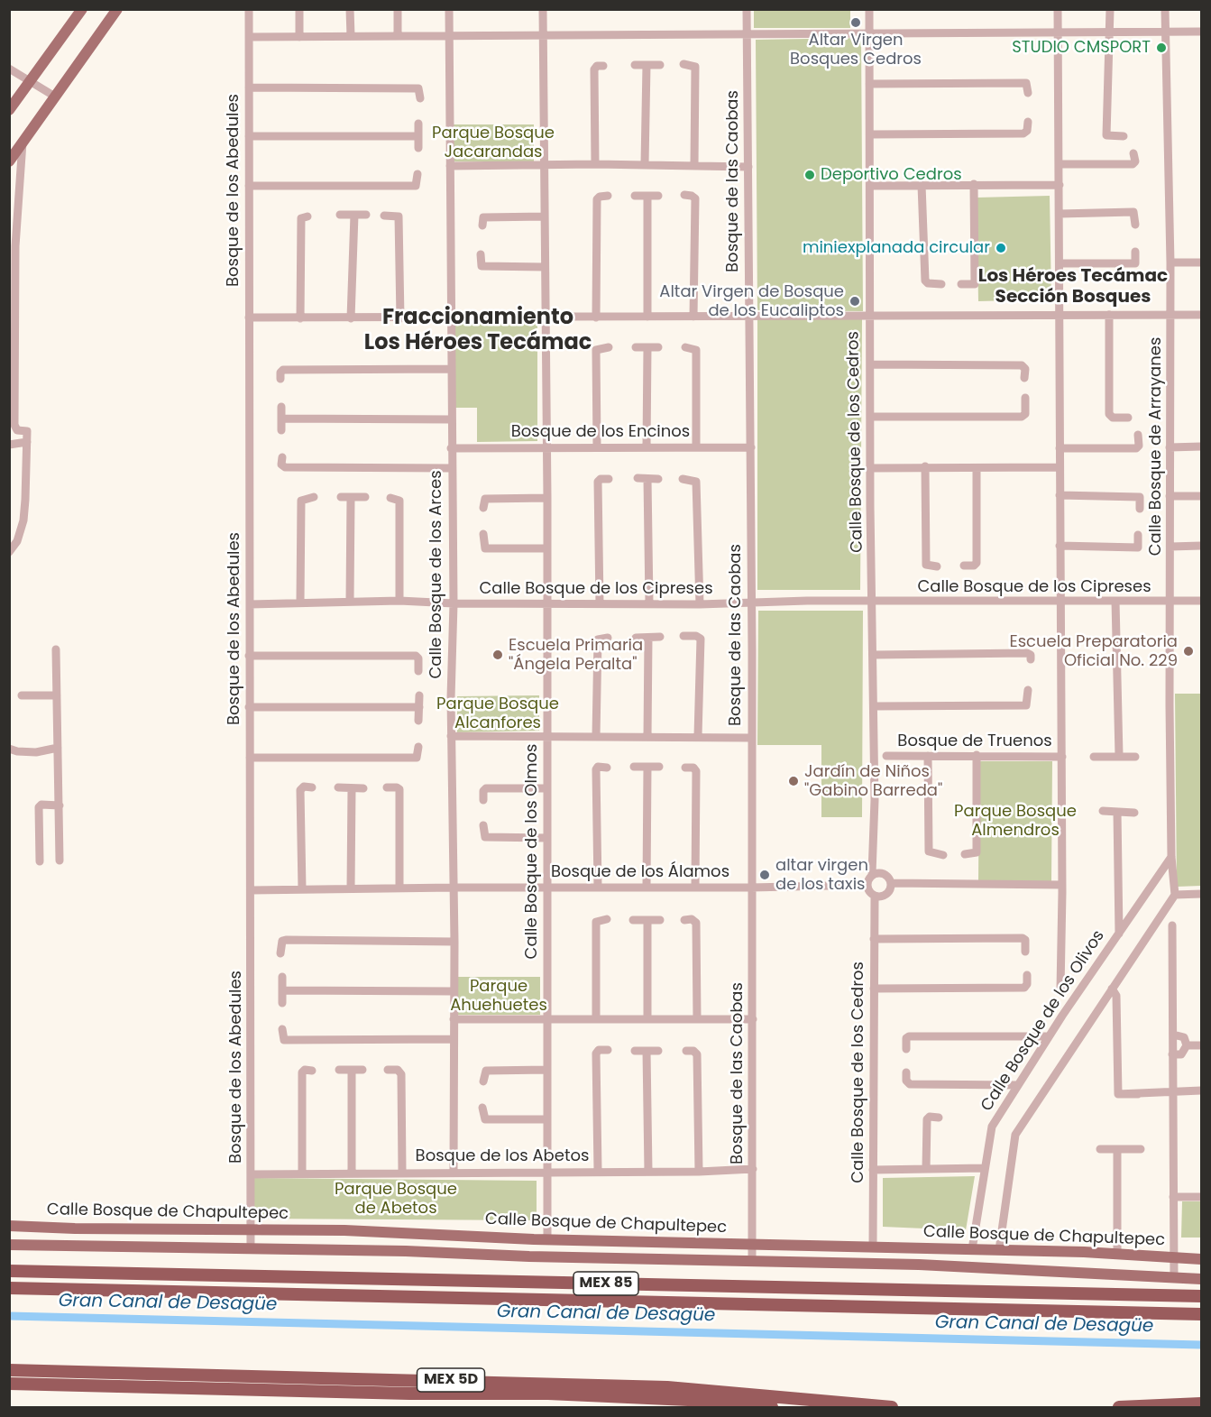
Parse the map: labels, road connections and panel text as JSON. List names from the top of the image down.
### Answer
{
  "streets": {
    "highway": ["MEX 85", "MEX 5D"],
    "main road": ["Calle Bosque de Chapultepec"],
    "street": [
      "Bosque de las Caobas",
      "Bosque de los Abedules",
      "Bosque de los Encinos",
      "Calle Bosque de los Cedros",
      "Calle Bosque de Arrayanes",
      "Calle Bosque de los Arces",
      "Calle Bosque de los Cipreses",
      "Bosque de Truenos",
      "Calle Bosque de los Olmos",
      "Bosque de los Álamos",
      "Calle Bosque de los Olivos",
      "Bosque de los Abetos"
    ]
  },
  "crossings": [
    ["Bosque de las Caobas", "Bosque de los Encinos"],
    ["Bosque de las Caobas", "Calle Bosque de los Cipreses"],
    ["Bosque de las Caobas", "Bosque de los Álamos"],
    ["Bosque de las Caobas", "Bosque de los Abetos"],
    ["Bosque de las Caobas", "Calle Bosque de Chapultepec"],
    ["Bosque de los Abedules", "Calle Bosque de los Cipreses"],
    ["Bosque de los Abedules", "Bosque de los Álamos"],
    ["Bosque de los Abedules", "Bosque de los Abetos"],
    ["Bosque de los Abedules", "Calle Bosque de Chapultepec"],
    ["Bosque de los Encinos", "Calle Bosque de los Arces"],
    ["Bosque de los Encinos", "Calle Bosque de los Olmos"],
    ["Calle Bosque de los Cedros", "Calle Bosque de los Cipreses"],
    ["Calle Bosque de los Cedros", "Bosque de los Álamos"],
    ["Calle Bosque de los Cedros", "Calle Bosque de Chapultepec"],
    ["Calle Bosque de Arrayanes", "Calle Bosque de los Cipreses"],
    ["Calle Bosque de Arrayanes", "Calle Bosque de los Olivos"],
    ["Calle Bosque de los Arces", "Calle Bosque de los Cipreses"],
    ["Calle Bosque de los Arces", "Bosque de los Álamos"],
    ["Calle Bosque de los Arces", "Bosque de los Abetos"],
    ["Calle Bosque de los Cipreses", "Calle Bosque de los Olmos"],
    ["Calle Bosque de los Olmos", "Bosque de los Álamos"],
    ["Calle Bosque de los Olmos", "Bosque de los Abetos"],
    ["Calle Bosque de los Olmos", "Calle Bosque de Chapultepec"],
    ["Calle Bosque de los Olivos", "Calle Bosque de Chapultepec"]
  ],
  "districts": ["Los Héroes Tecámac Sección Bosques", "Fraccionamiento Los Héroes Tecámac"],
  "water": ["Gran Canal de Desagüe"],
  "parks": [
    "Parque Bosque Jacarandas",
    "Parque Bosque Alcanfores",
    "Parque Bosque Almendros",
    "Parque Ahuehuetes",
    "Parque Bosque de Abetos"
  ],
  "places": [
    "Altar Virgen Bosques Cedros",
    "STUDIO CMSPORT",
    "Deportivo Cedros",
    "miniexplanada circular",
    "Altar Virgen de Bosque de los Eucaliptos",
    "Escuela Preparatoria Oficial No. 229",
    "Escuela Primaria \"Ángela Peralta\"",
    "Jardín de Niños \"Gabino Barreda\"",
    "altar virgen de los taxis"
  ]
}
